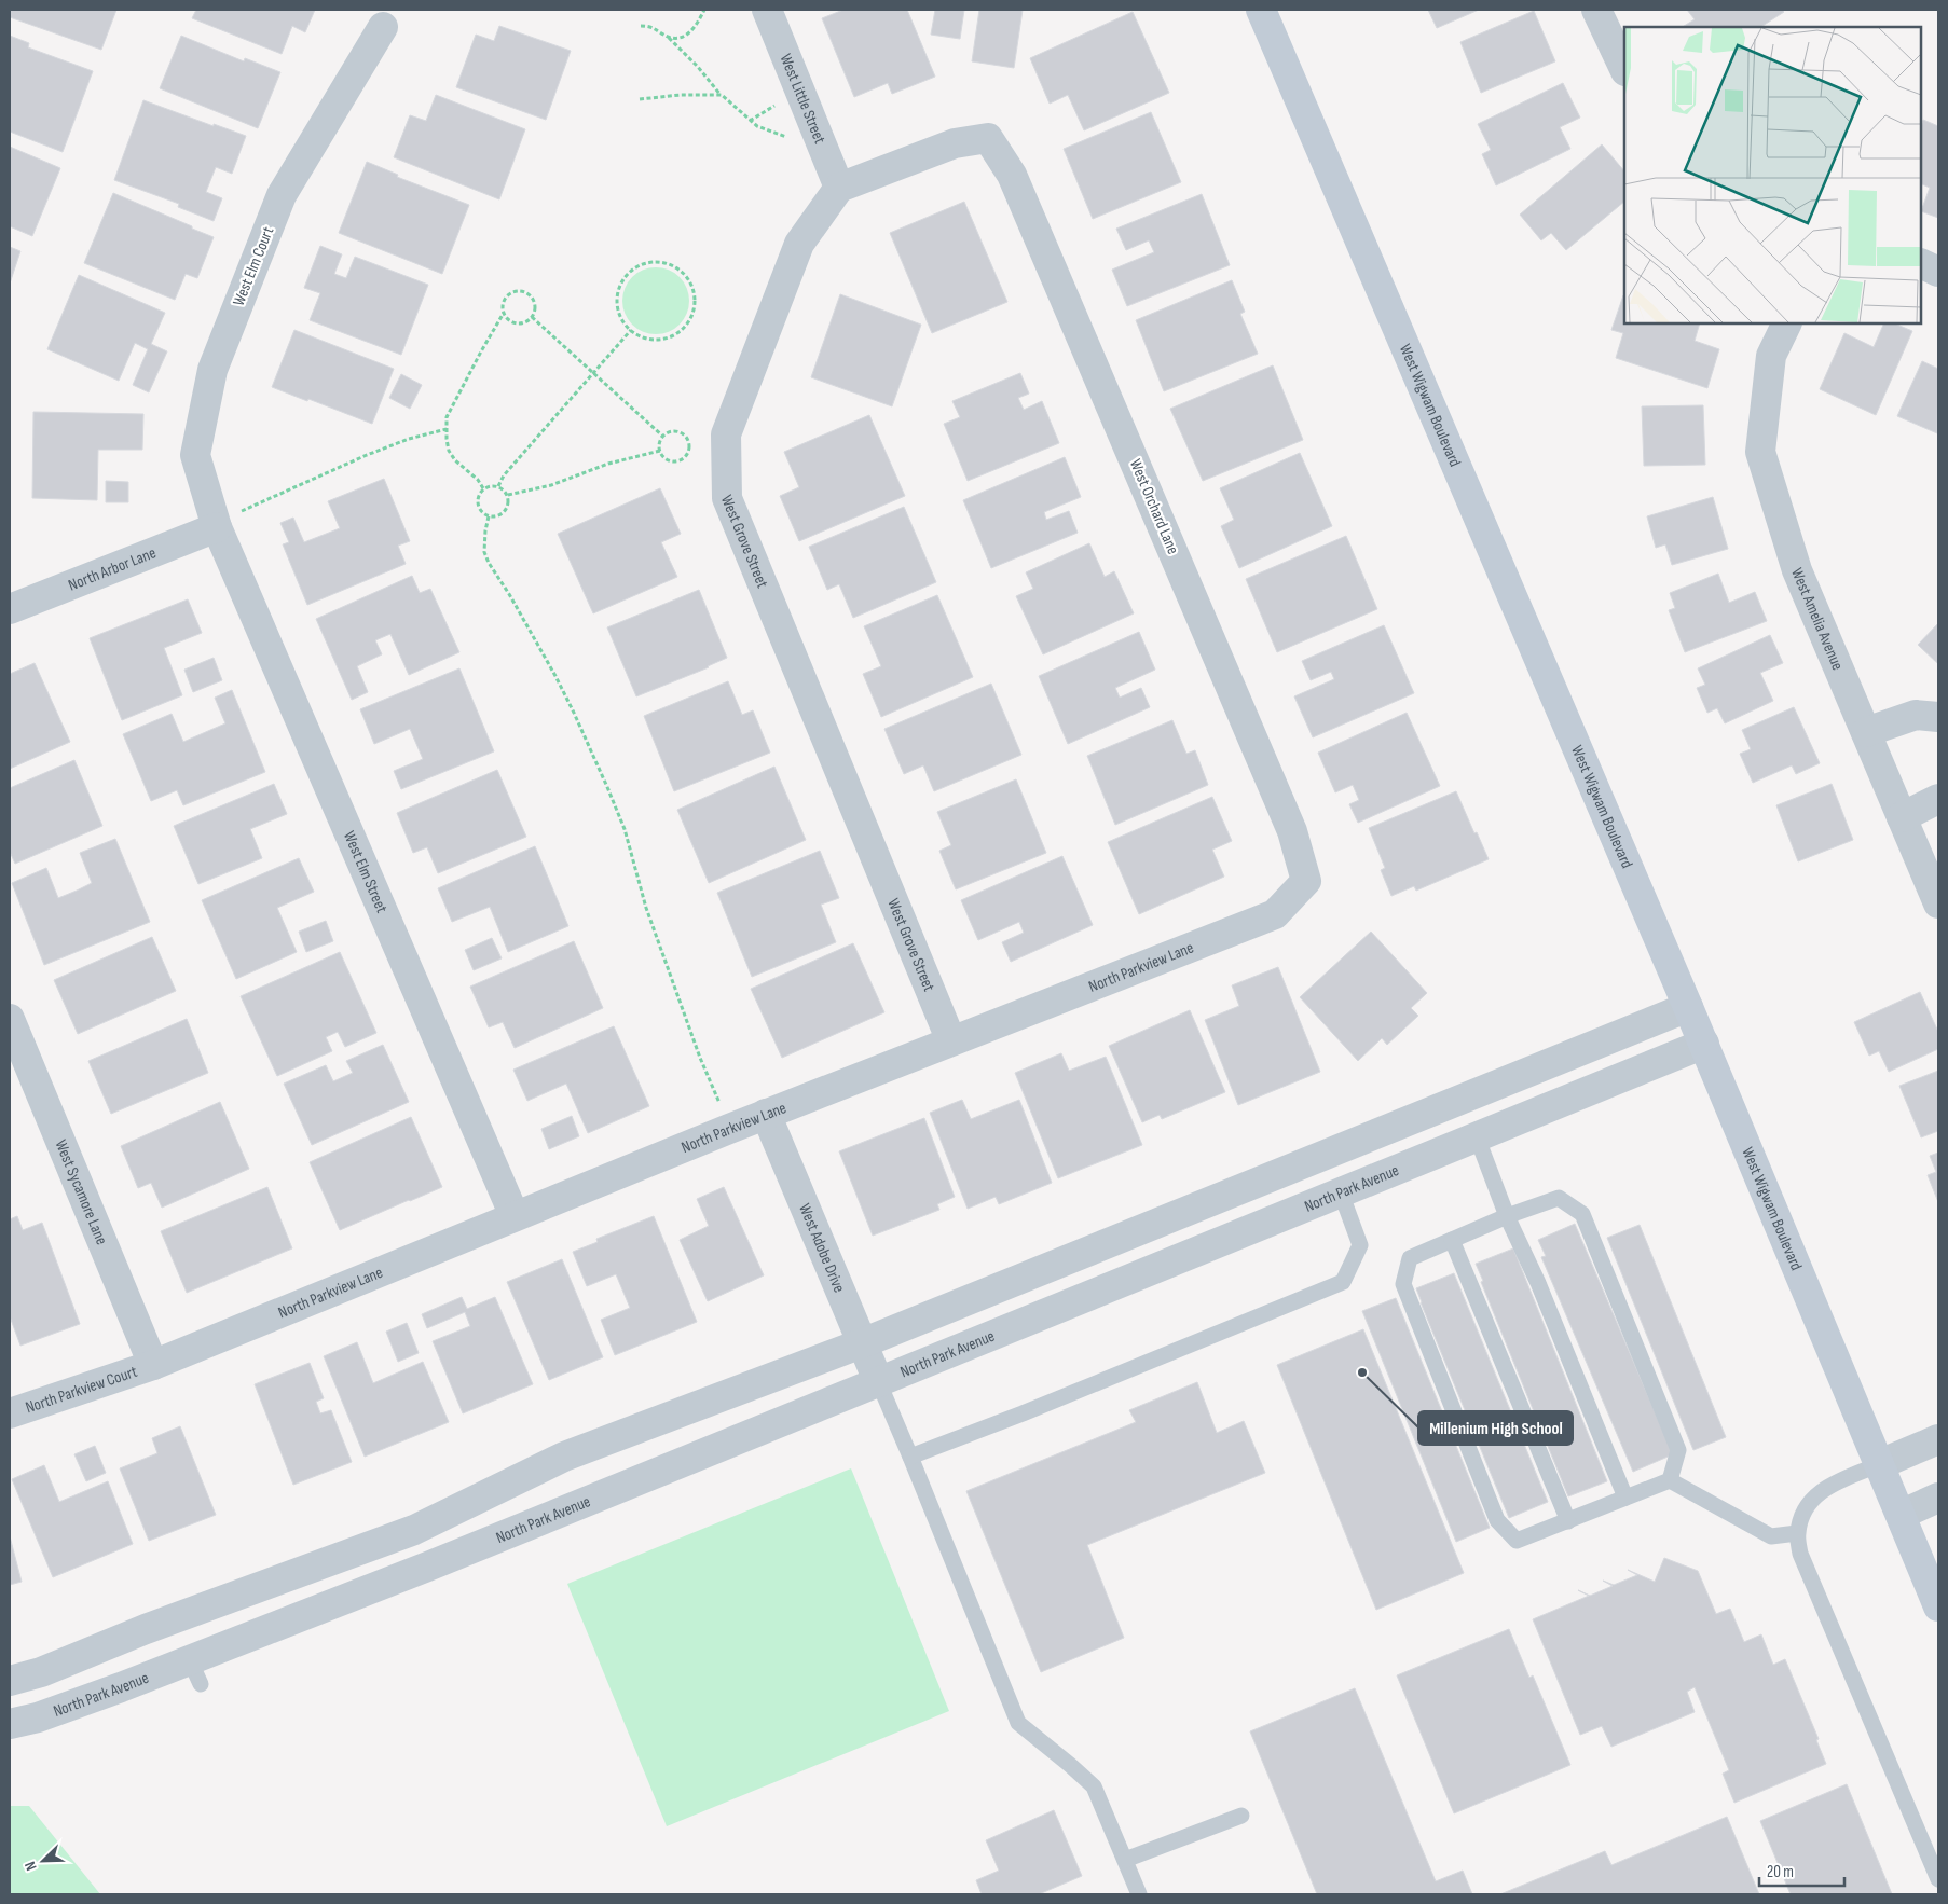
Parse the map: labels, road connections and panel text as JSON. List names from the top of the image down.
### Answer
{
  "streets": {
    "street": [
      "West Little Street",
      "West Elm Court",
      "West Wigwam Boulevard",
      "West Orchard Lane",
      "West Grove Street",
      "North Arbor Lane",
      "West Amelia Avenue",
      "West Elm Street",
      "North Parkview Lane",
      "North Park Avenue",
      "West Sycamore Lane",
      "West Adobe Drive",
      "North Parkview Court"
    ]
  },
  "crossings": [
    ["West Little Street", "West Orchard Lane"],
    ["West Little Street", "West Grove Street"],
    ["West Elm Court", "North Arbor Lane"],
    ["West Elm Court", "West Elm Street"],
    ["West Wigwam Boulevard", "North Park Avenue"],
    ["West Orchard Lane", "West Grove Street"],
    ["West Orchard Lane", "North Parkview Lane"],
    ["West Grove Street", "North Parkview Lane"],
    ["North Arbor Lane", "West Elm Street"],
    ["West Elm Street", "North Parkview Lane"],
    ["North Parkview Lane", "West Sycamore Lane"],
    ["North Parkview Lane", "West Adobe Drive"],
    ["North Parkview Lane", "North Parkview Court"],
    ["North Park Avenue", "West Adobe Drive"],
    ["West Sycamore Lane", "North Parkview Court"]
  ],
  "places": ["Millenium High School"],
  "scale_bar": "20 m",
  "north": "bottom left"
}
